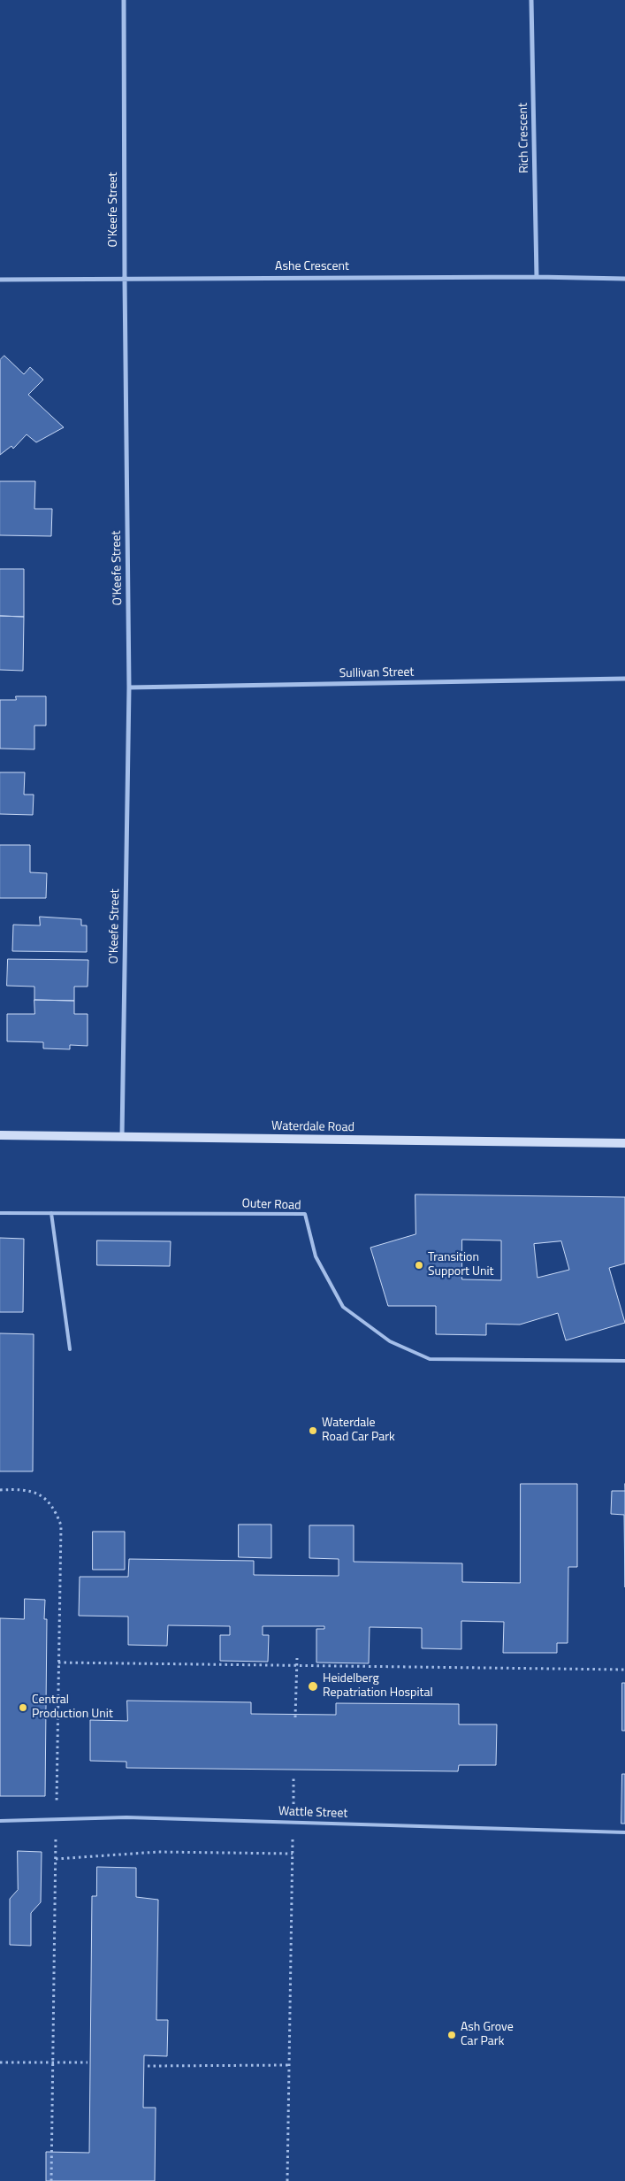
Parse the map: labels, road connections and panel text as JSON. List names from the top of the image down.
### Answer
{
  "streets": {
    "street": [
      "Rich Crescent",
      "O'Keefe Street",
      "Ashe Crescent",
      "Sullivan Street",
      "Waterdale Road"
    ],
    "lane": ["Outer Road", "Wattle Street"]
  },
  "crossings": [
    ["Rich Crescent", "Ashe Crescent"],
    ["O'Keefe Street", "Ashe Crescent"],
    ["O'Keefe Street", "Sullivan Street"],
    ["O'Keefe Street", "Waterdale Road"]
  ],
  "places": [
    "Transition Support Unit",
    "Waterdale Road Car Park",
    "Heidelberg Repatriation Hospital",
    "Central Production Unit",
    "Ash Grove Car Park"
  ]
}
